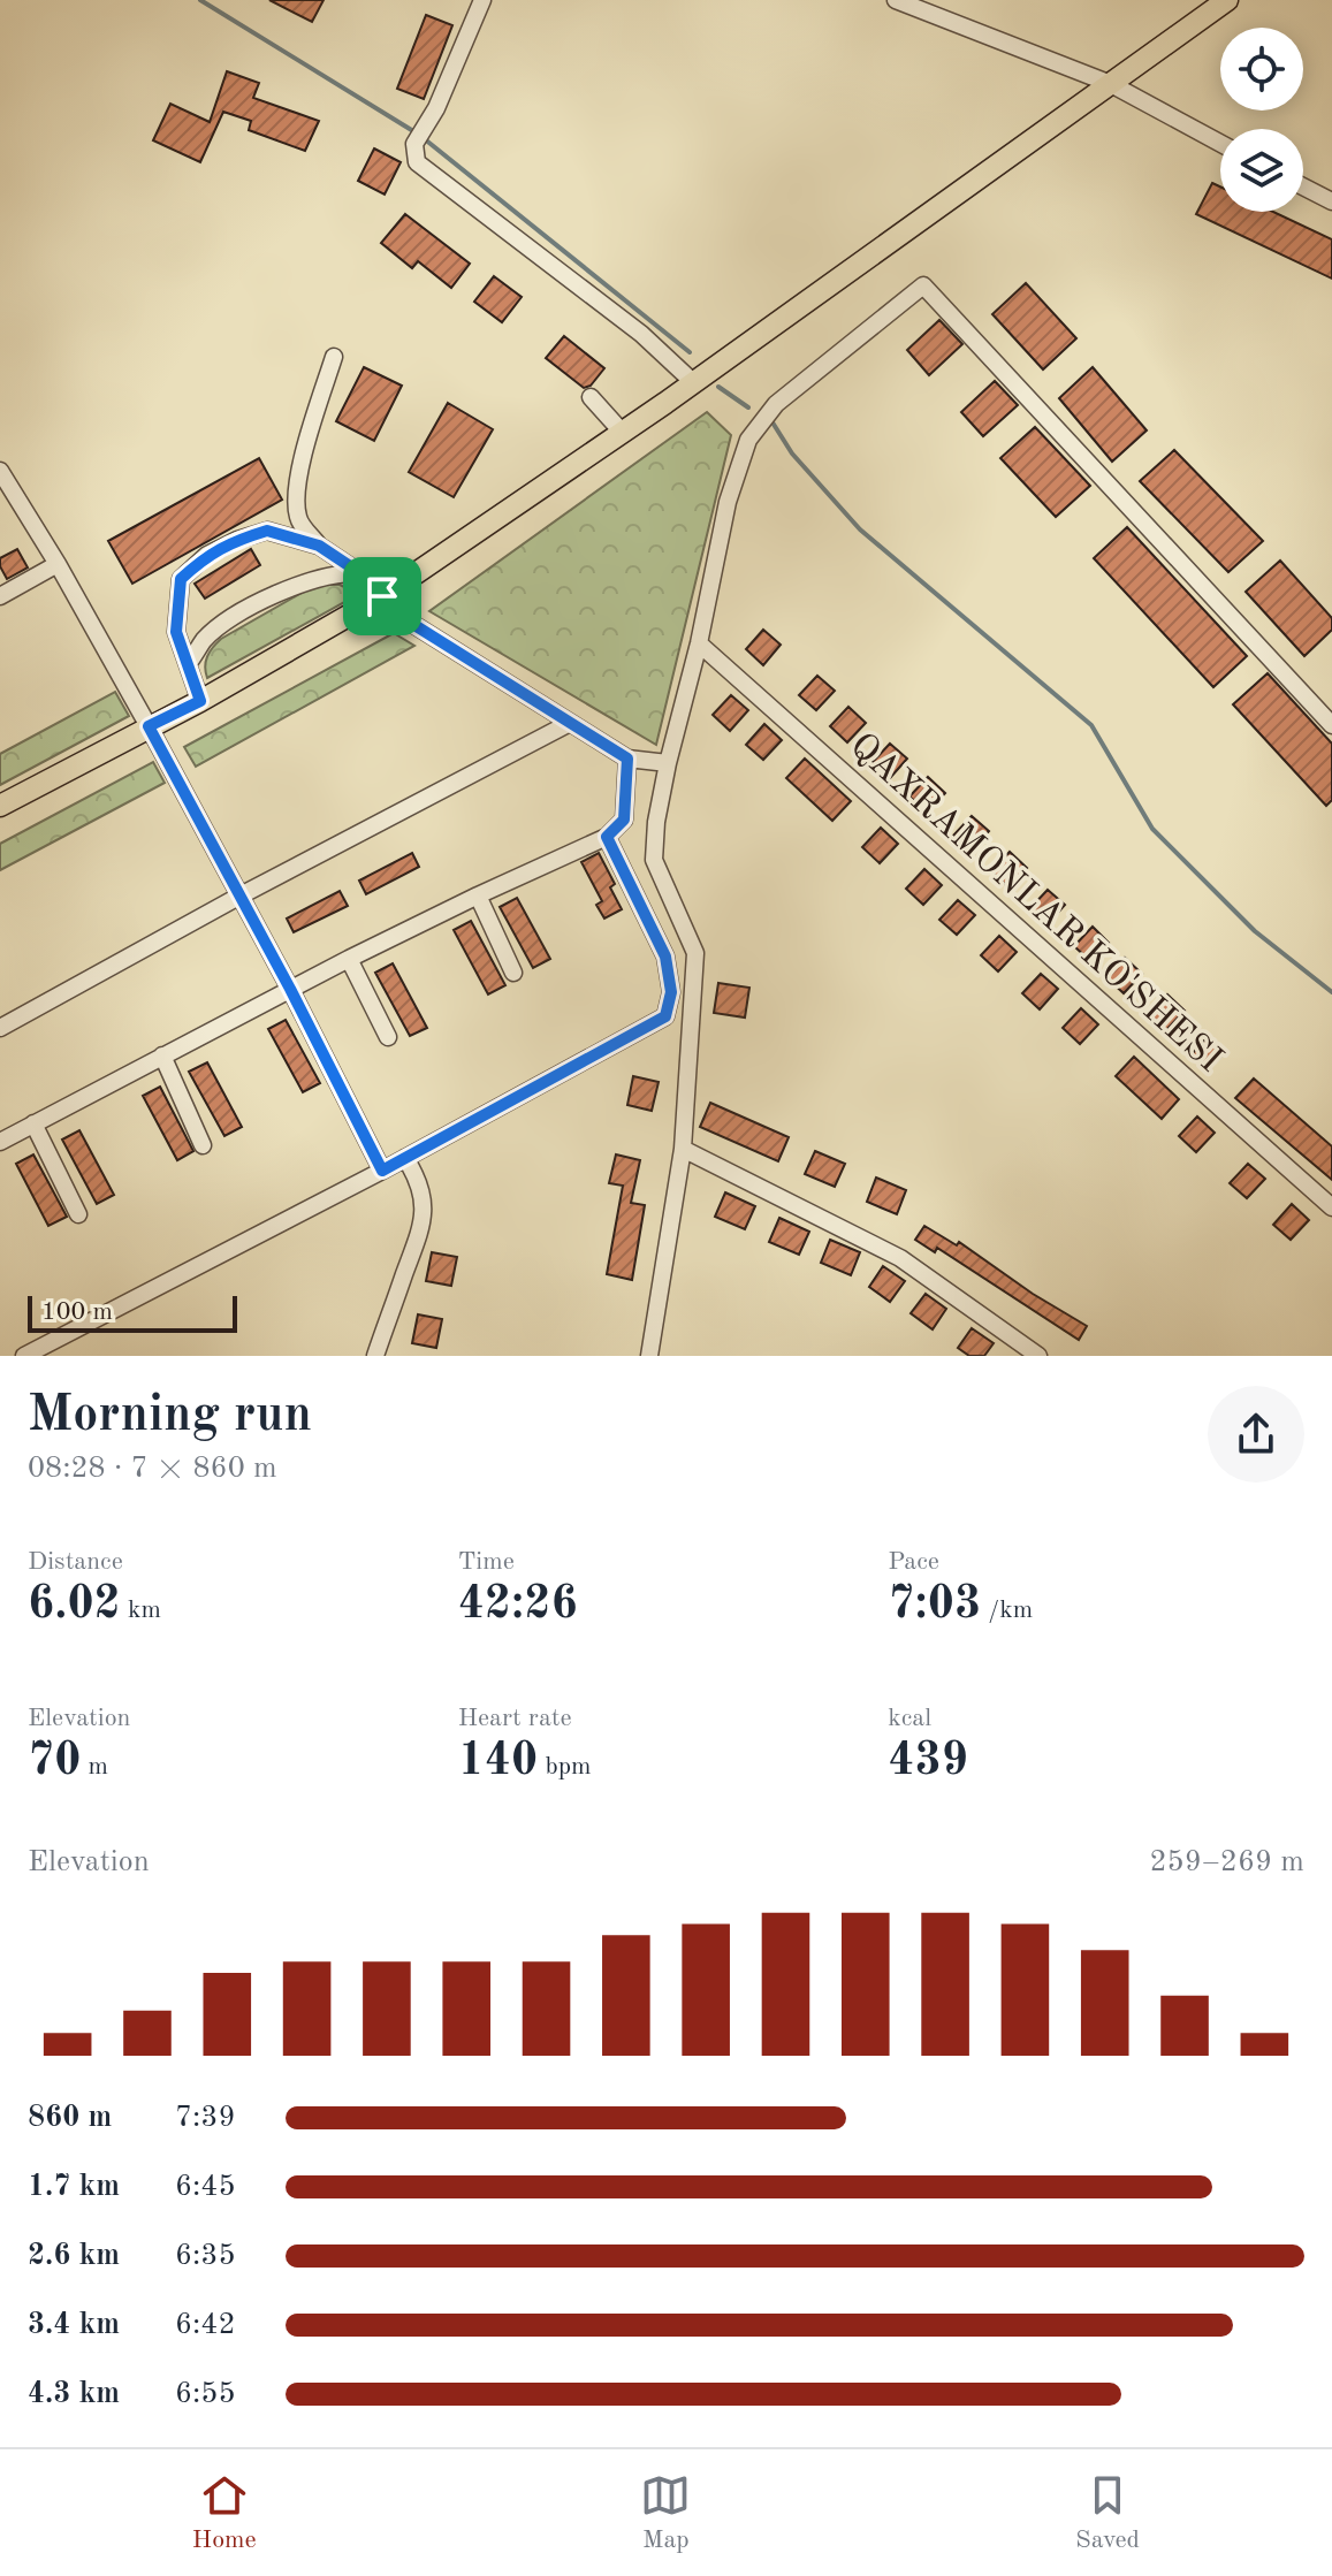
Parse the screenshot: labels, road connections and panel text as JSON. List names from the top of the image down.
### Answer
{
  "streets": {
    "street": ["QAXRAMONLAR KO'SHESI"]
  },
  "scale_bar": "100 m",
  "page": {
    "scale": "100 m",
    "heading": ["Morning run", "08:28 · 7 × 860 m"],
    "stats": [
      ["Distance", "6.02 km"],
      ["Time", "42:26"],
      ["Pace", "7:03 /km"],
      ["Elevation", "70 m"],
      ["Heart rate", "140 bpm"],
      ["kcal", "439"]
    ],
    "chart": ["Elevation", "259–269 m"],
    "list": [
      {
        "name": "860 m",
        "note": "7:39"
      },
      {
        "name": "1.7 km",
        "note": "6:45"
      },
      {
        "name": "2.6 km",
        "note": "6:35"
      },
      {
        "name": "3.4 km",
        "note": "6:42"
      },
      {
        "name": "4.3 km",
        "note": "6:55"
      }
    ],
    "tabs": ["Home", "Map", "Saved"]
  }
}
